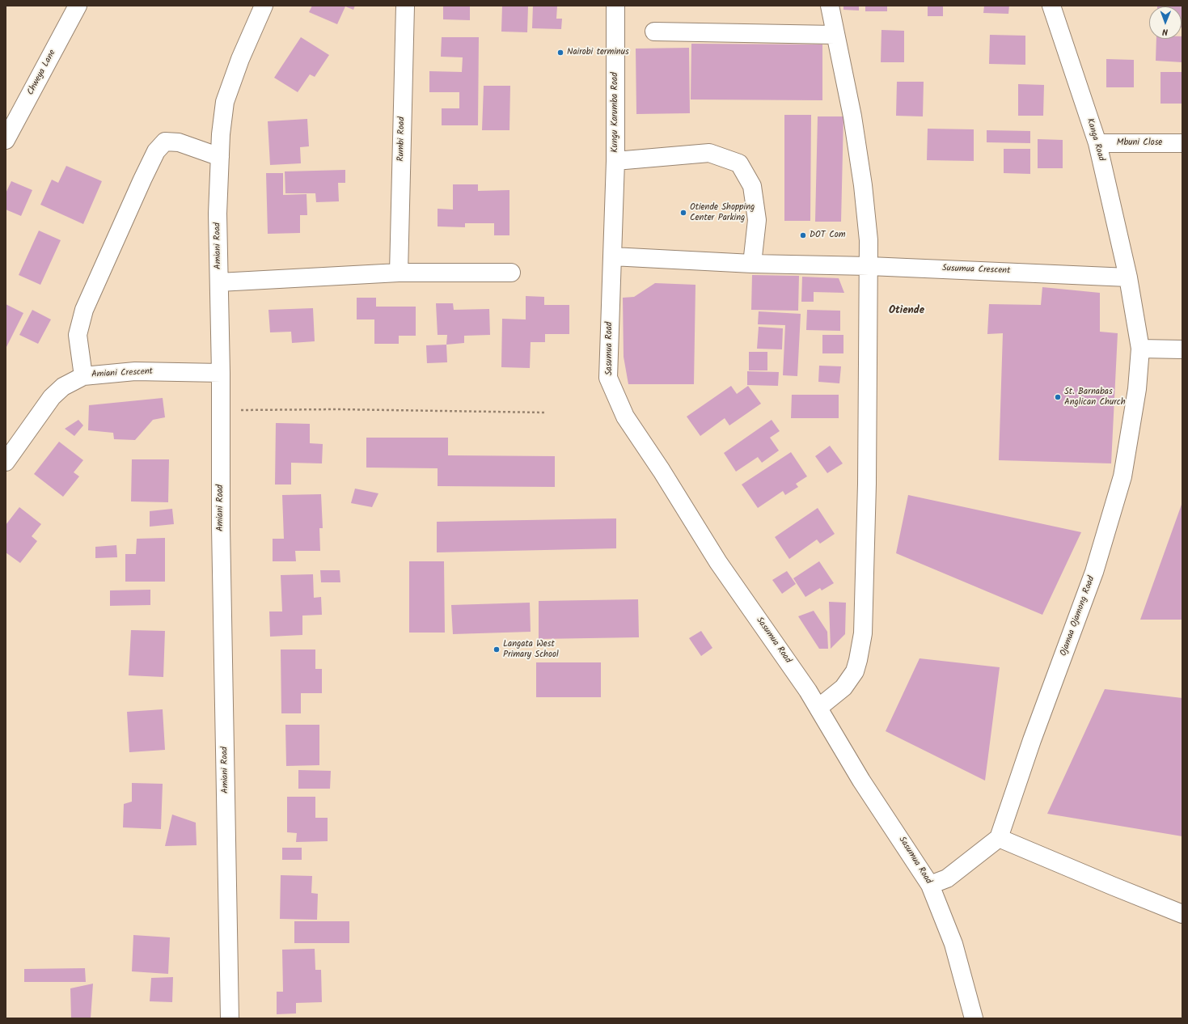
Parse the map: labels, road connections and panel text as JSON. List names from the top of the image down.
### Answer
{
  "streets": {
    "street": [
      "Chweya Lane",
      "Kungu Karumba Road",
      "Rumbi Road",
      "Kanga Road",
      "Mbuni Close",
      "Amiani Road",
      "Susumua Crescent",
      "Sasumua Road",
      "Amiani Crescent",
      "Ojamaa Ojamong Road"
    ]
  },
  "crossings": [
    ["Kungu Karumba Road", "Susumua Crescent"],
    ["Kungu Karumba Road", "Sasumua Road"],
    ["Kanga Road", "Mbuni Close"],
    ["Kanga Road", "Susumua Crescent"],
    ["Amiani Road", "Amiani Crescent"],
    ["Susumua Crescent", "Sasumua Road"]
  ],
  "districts": ["Otiende"],
  "places": [
    "Nairobi terminus",
    "Otiende Shopping Center Parking",
    "DOT Com",
    "St. Barnabas Anglican Church",
    "Langata West Primary School"
  ],
  "north": "bottom"
}
